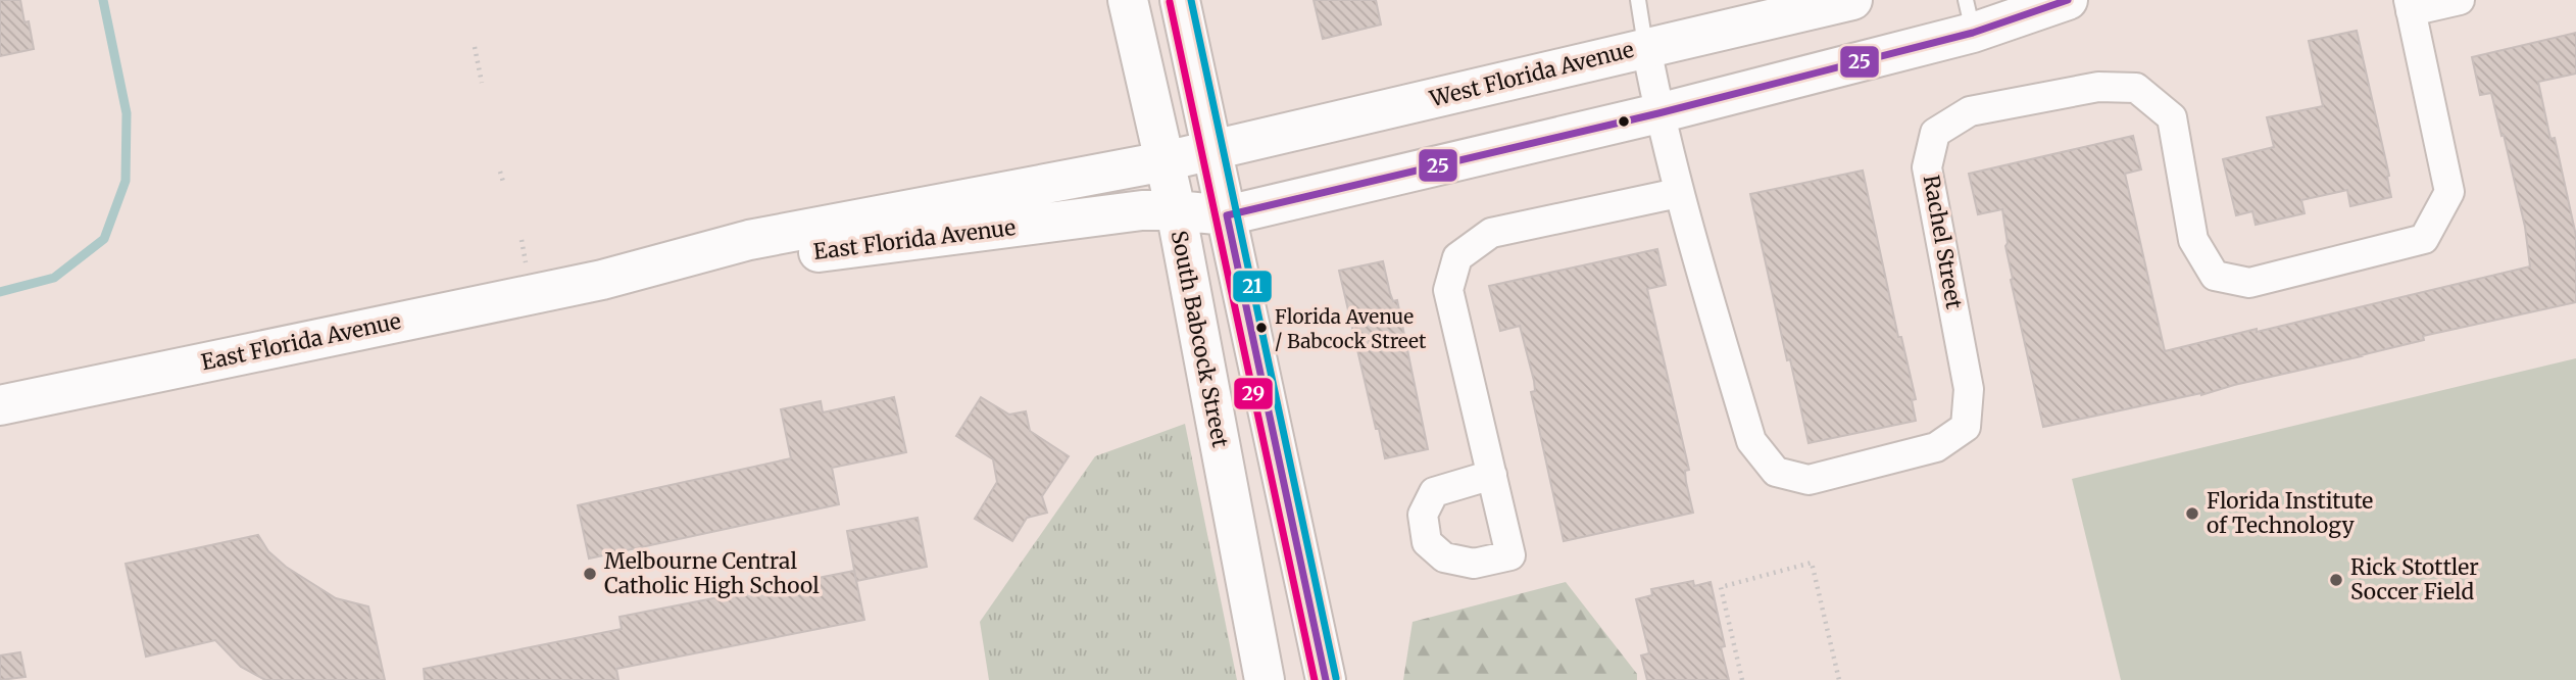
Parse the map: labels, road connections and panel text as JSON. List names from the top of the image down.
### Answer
{
  "streets": {
    "street": [
      "West Florida Avenue",
      "East Florida Avenue",
      "Rachel Street",
      "South Babcock Street"
    ]
  },
  "crossings": [
    ["West Florida Avenue", "East Florida Avenue"],
    ["West Florida Avenue", "Rachel Street"],
    ["East Florida Avenue", "South Babcock Street"]
  ],
  "places": [
    "Florida Avenue / Babcock Street",
    "Florida Institute of Technology",
    "Melbourne Central Catholic High School",
    "Rick Stottler Soccer Field"
  ],
  "lines": ["transit line 25", "transit line 21", "transit line 29"]
}
